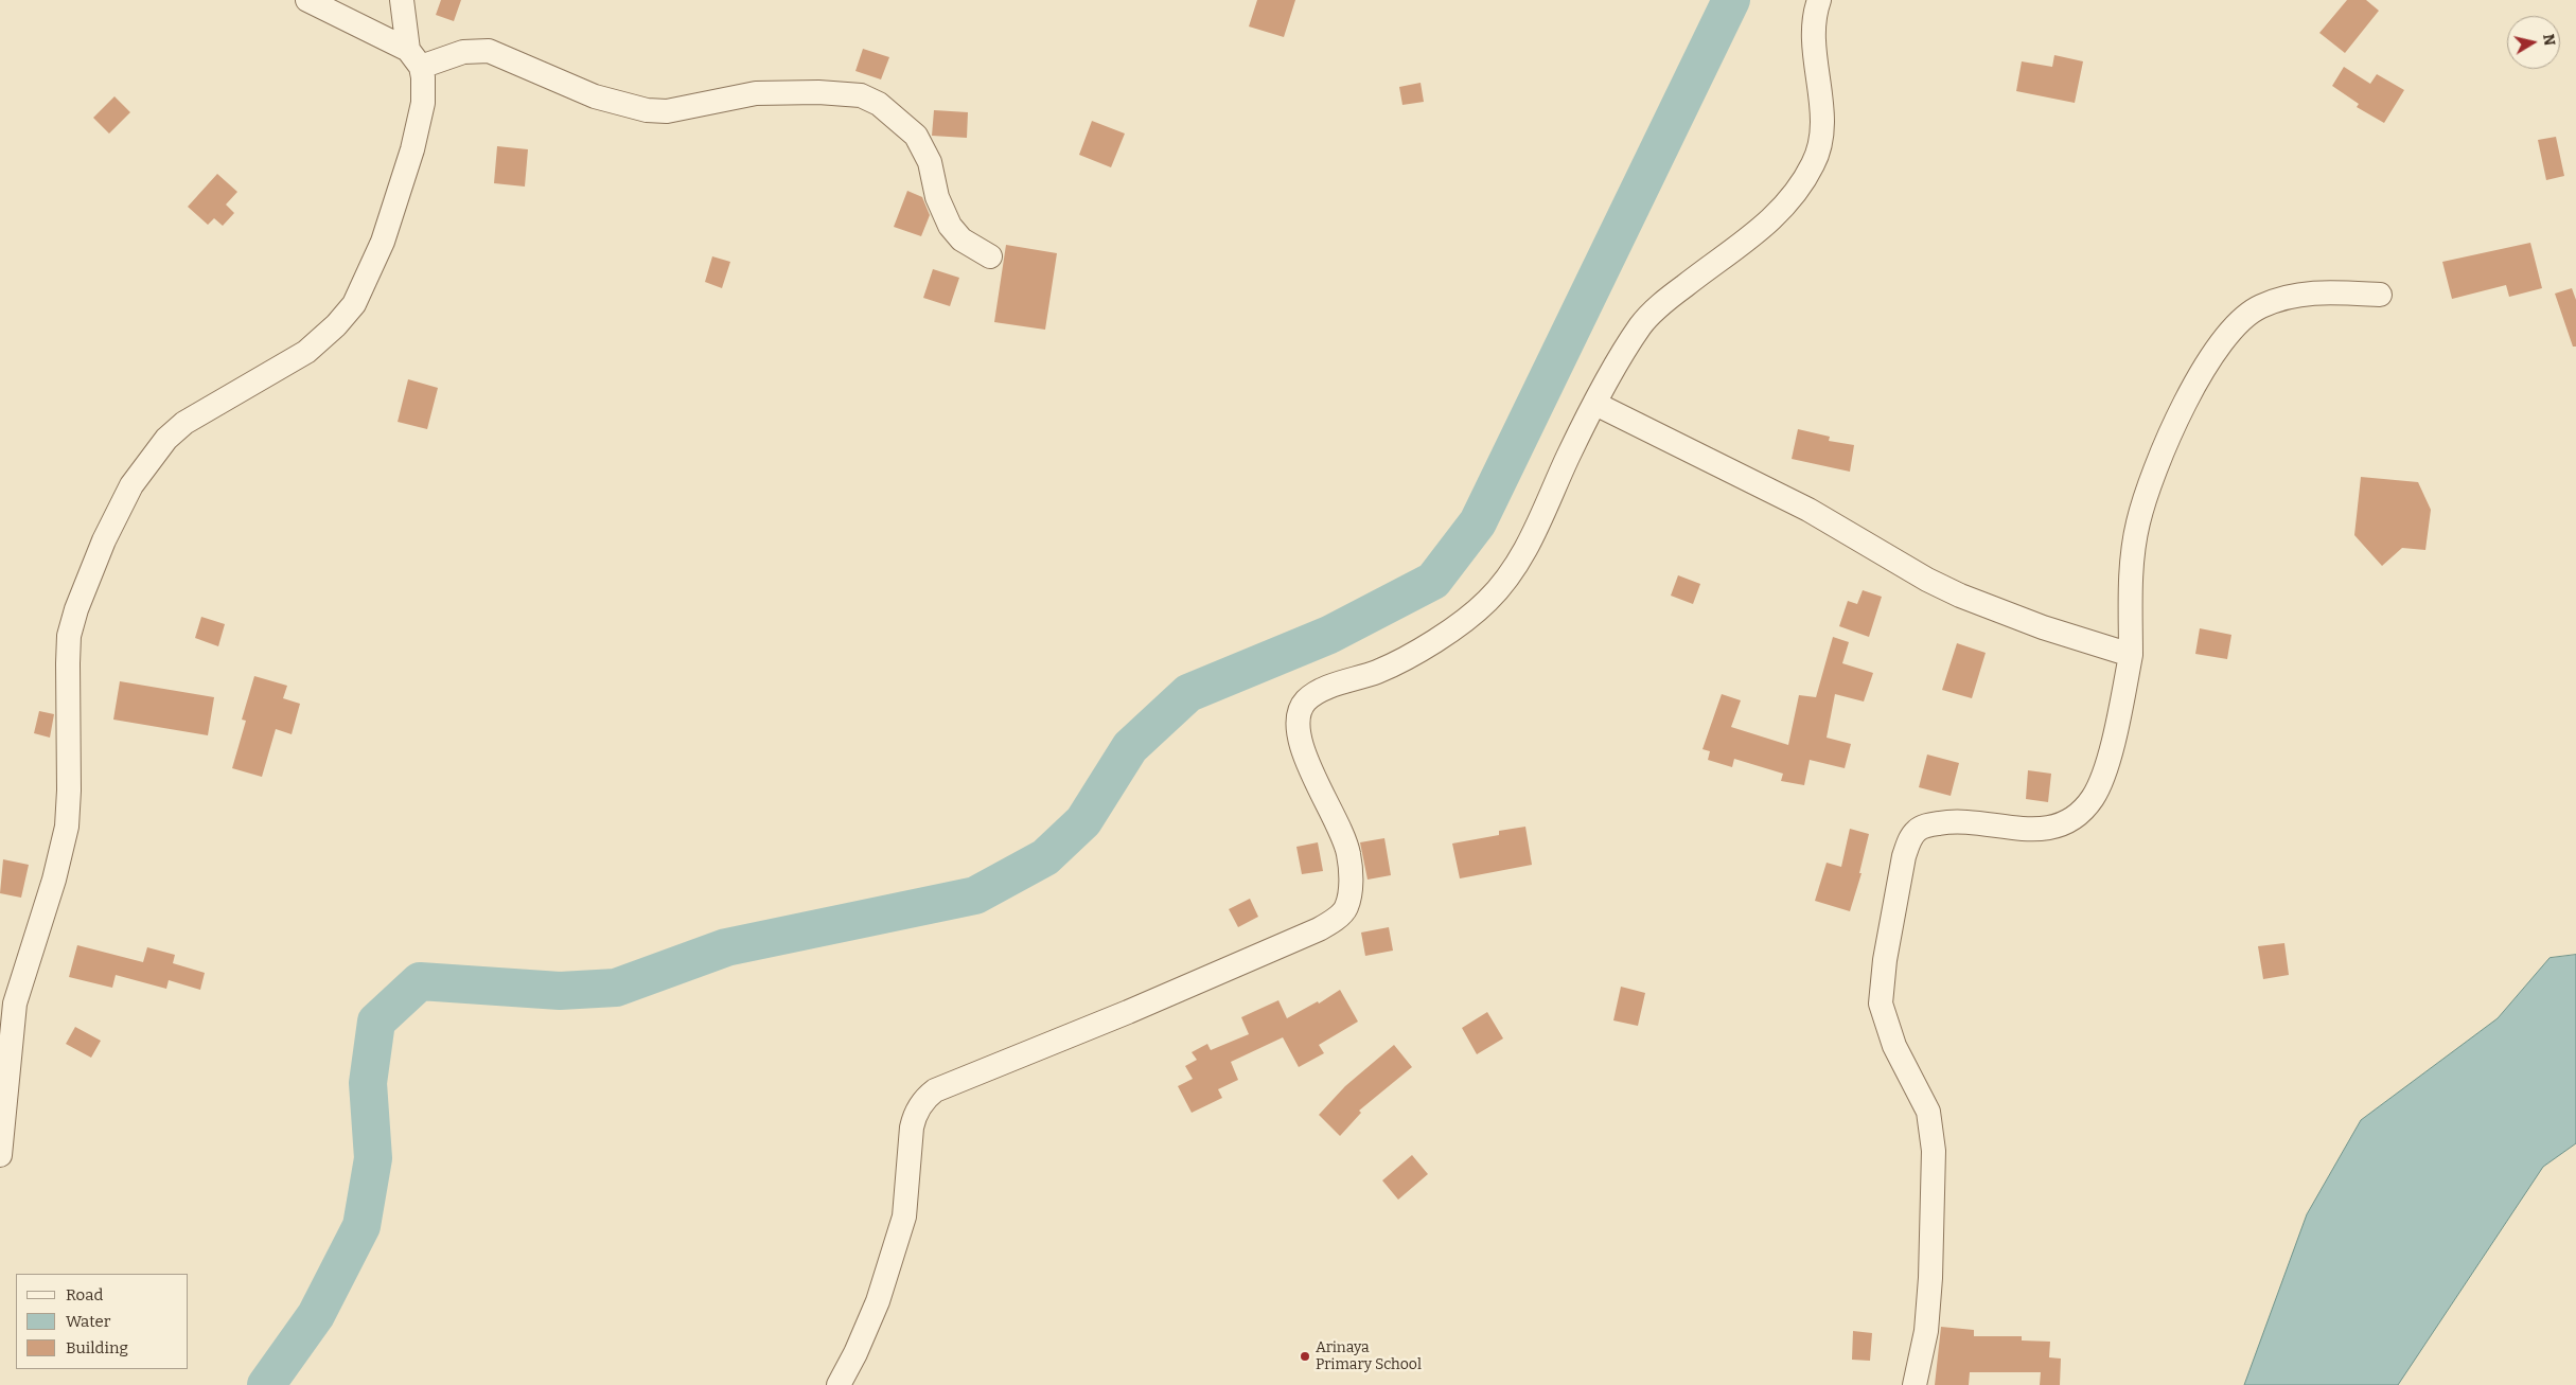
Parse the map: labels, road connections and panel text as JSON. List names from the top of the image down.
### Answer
{
  "places": ["Arinaya Primary School"],
  "legend": ["Road", "Water", "Building"],
  "north": "right"
}
